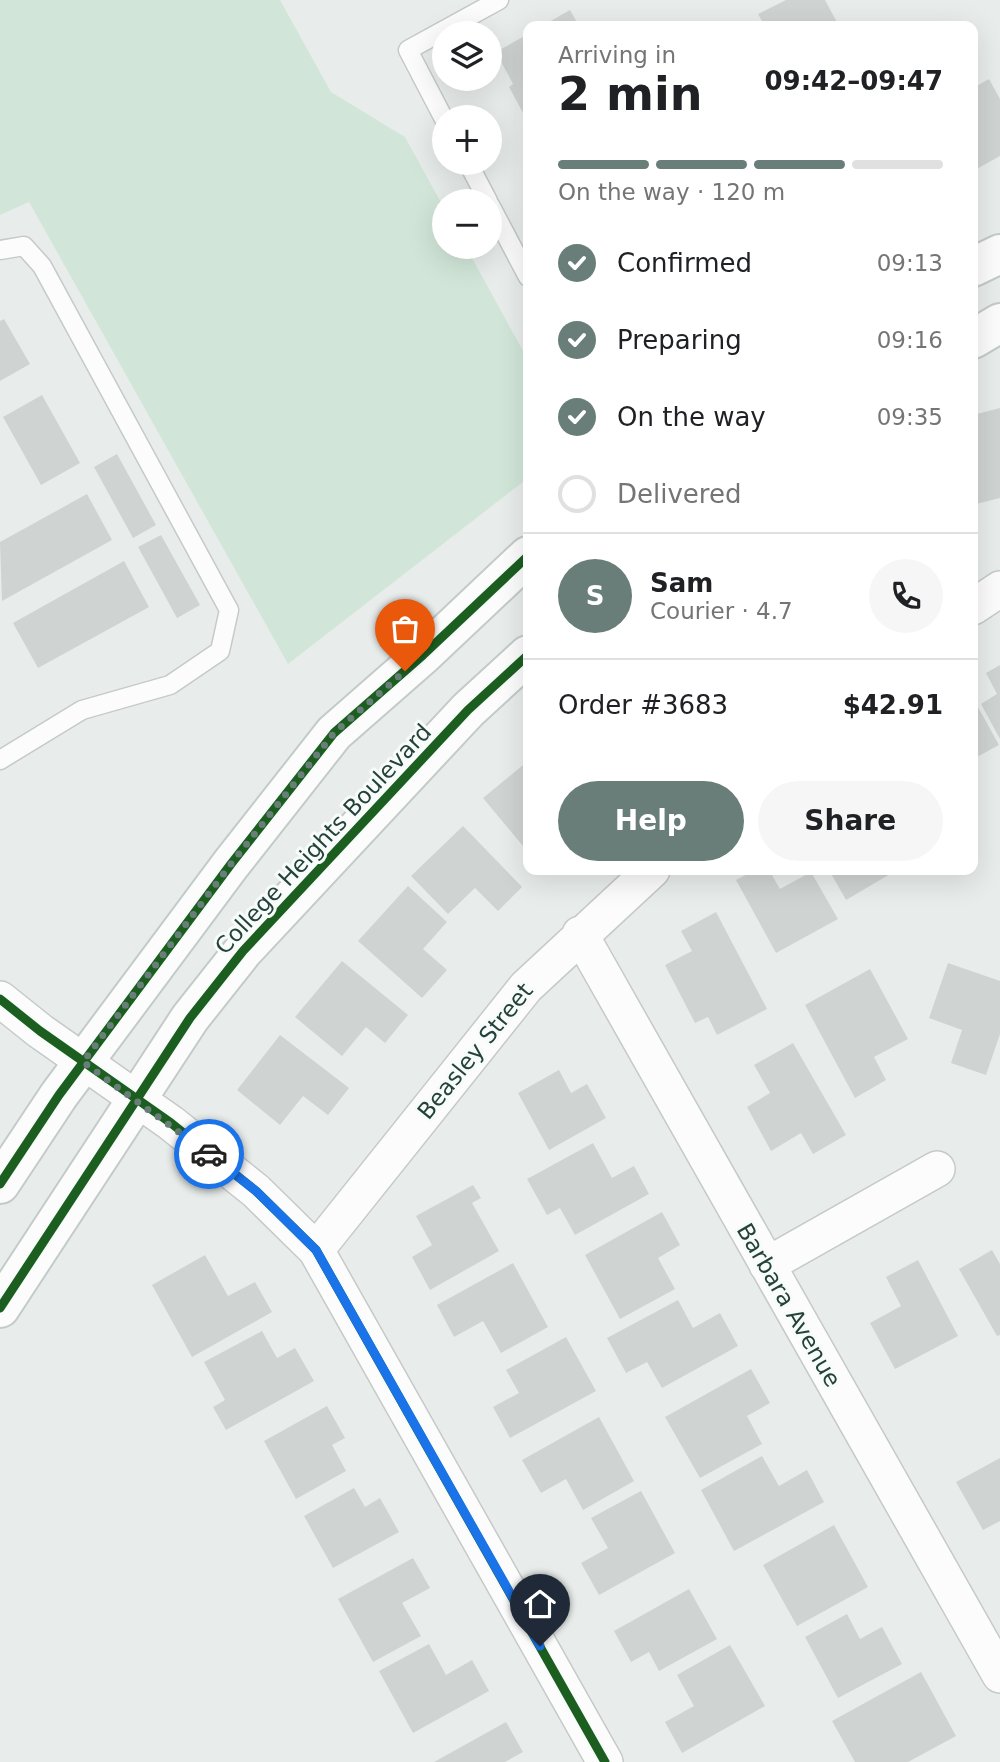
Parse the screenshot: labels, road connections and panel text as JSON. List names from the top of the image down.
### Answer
{
  "streets": {
    "street": ["College Heights Boulevard", "Beasley Street", "Barbara Avenue"]
  },
  "crossings": [
    ["Beasley Street", "Barbara Avenue"]
  ],
  "page": {
    "map_buttons": ["+", "−"],
    "heading": ["2 min", "Arriving in", "09:42–09:47"],
    "panel": [
      "Sam",
      "Courier · 4.7",
      "Order #3683",
      "$42.91"
    ],
    "bar": "On the way · 120 m",
    "list": [
      ["Confirmed", "09:13"],
      ["Preparing", "09:16"],
      ["On the way", "09:35"],
      "Delivered"
    ],
    "round": "S",
    "buttons": ["Help", "Share"]
  }
}
